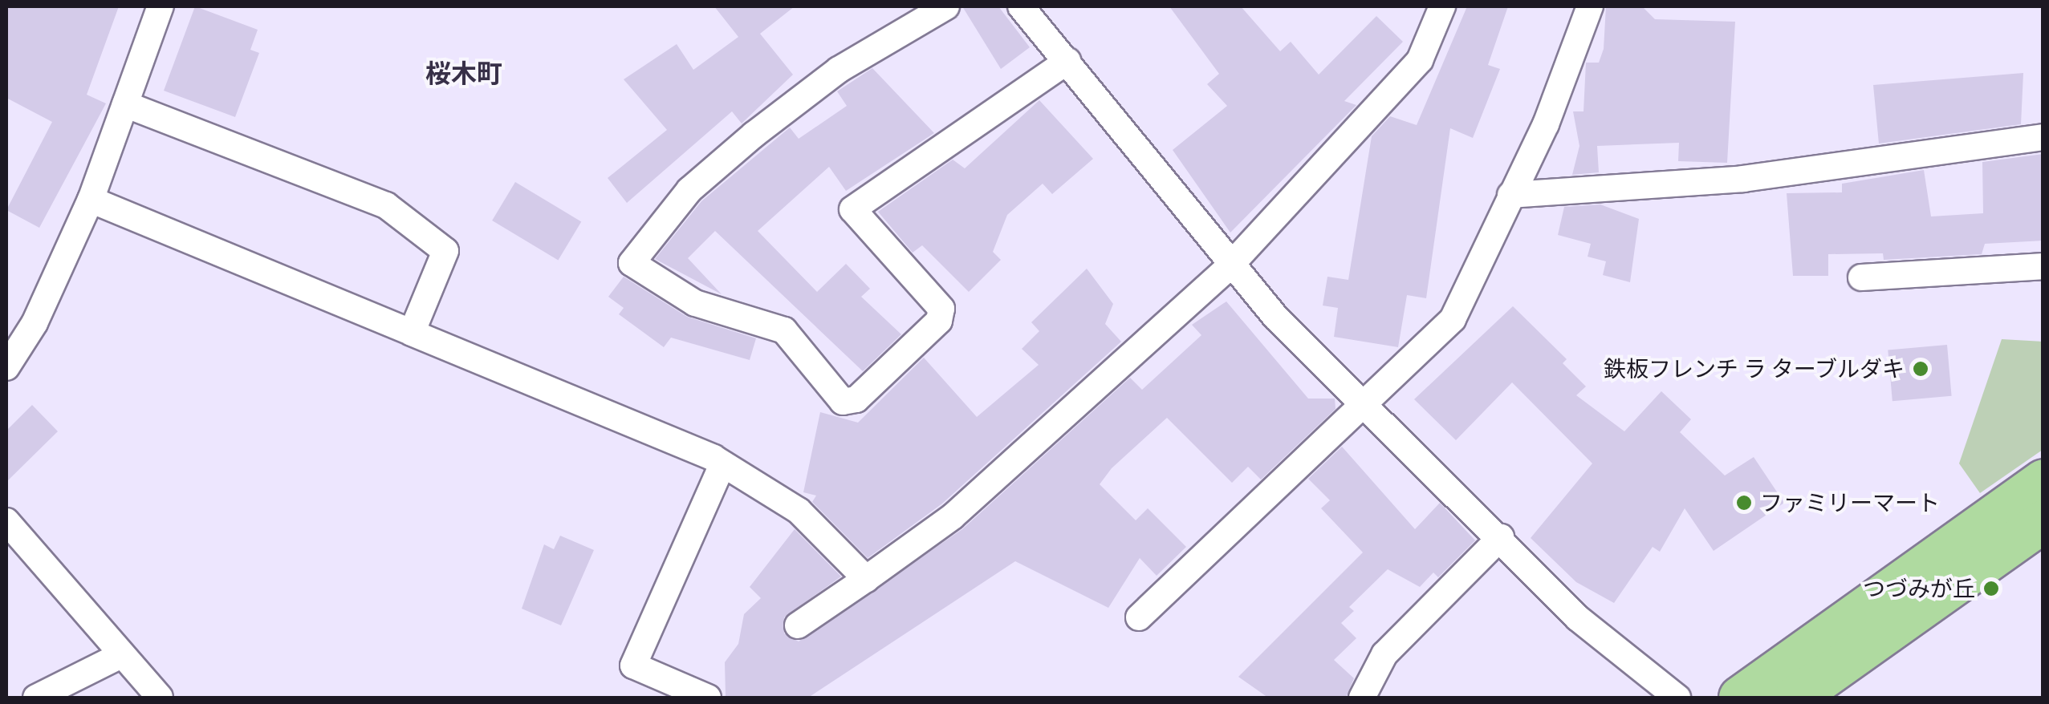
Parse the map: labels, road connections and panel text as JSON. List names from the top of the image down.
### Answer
{
  "districts": ["桜木町"],
  "places": ["鉄板フレンチ ラ ターブルダキ", "ファミリーマート", "つづみが丘"]
}
